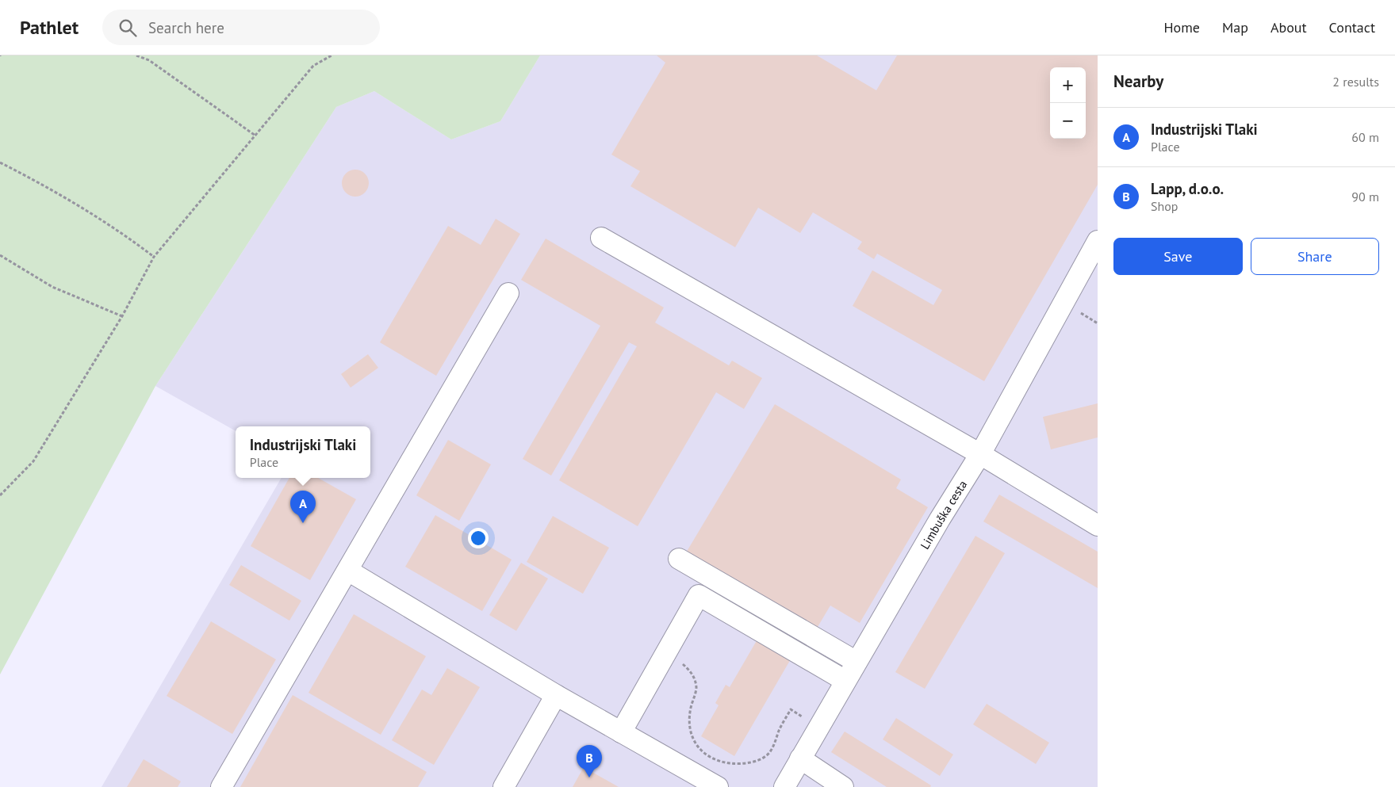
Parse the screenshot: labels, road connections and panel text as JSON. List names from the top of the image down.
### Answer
{
  "streets": {
    "street": ["Limbuška cesta"]
  },
  "page": {
    "header": "Pathlet",
    "search": "Search here",
    "nav": [
      "Home",
      "Map",
      "About",
      "Contact"
    ],
    "heading": ["Nearby", "2 results"],
    "map_buttons": ["+", "−"],
    "list": [
      {
        "mark": "A",
        "name": "Industrijski Tlaki",
        "note": "Place",
        "value": "60 m"
      },
      {
        "mark": "B",
        "name": "Lapp, d.o.o.",
        "note": "Shop",
        "value": "90 m"
      }
    ],
    "buttons": ["Save", "Share"],
    "popup": ["Industrijski Tlaki", "Place"],
    "pins": ["A", "B"]
  }
}
